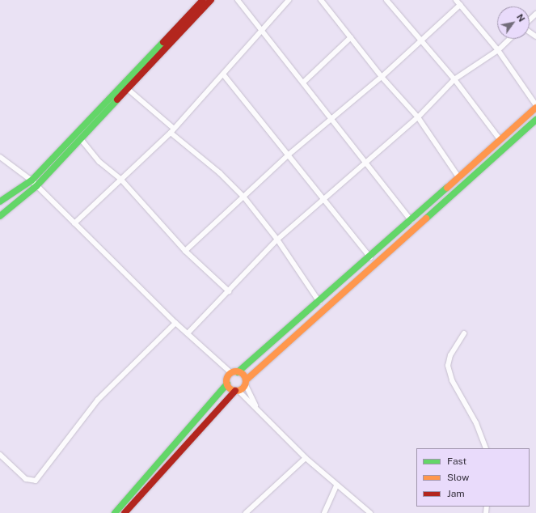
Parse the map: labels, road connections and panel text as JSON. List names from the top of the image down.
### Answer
{
  "legend": ["Fast", "Slow", "Jam"],
  "north": "top right"
}
